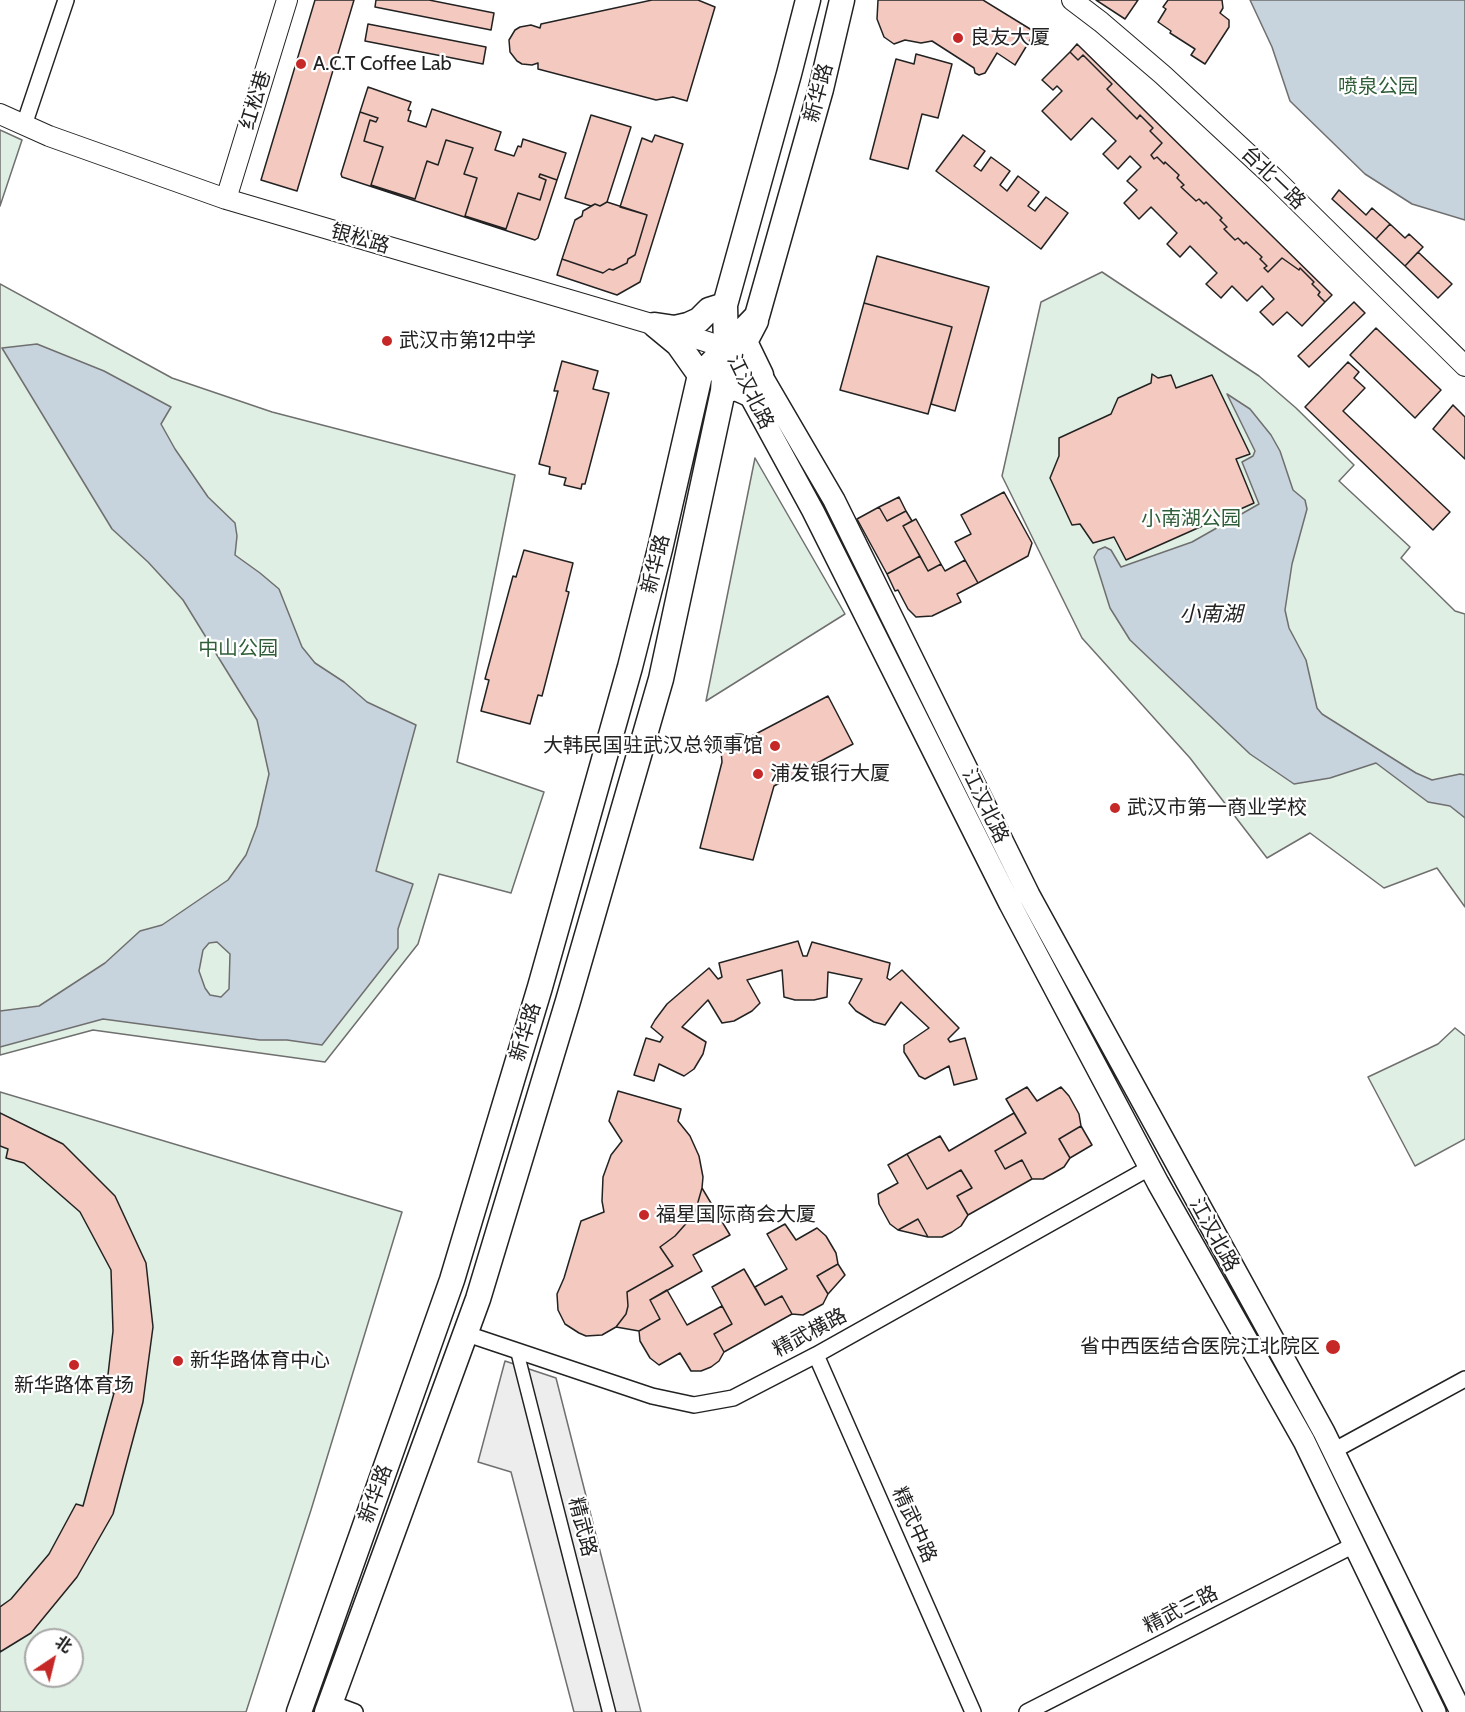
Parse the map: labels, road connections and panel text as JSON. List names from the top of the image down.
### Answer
{
  "streets": {
    "main road": ["新华路", "江汉北路"],
    "street": [
      "红松巷",
      "台北一路",
      "银松路",
      "精武横路",
      "精武中路",
      "精武路",
      "精武三路"
    ]
  },
  "crossings": [
    ["新华路", "银松路"],
    ["新华路", "江汉北路"],
    ["新华路", "精武横路"],
    ["红松巷", "银松路"],
    ["银松路", "江汉北路"],
    ["江汉北路", "精武横路"],
    ["江汉北路", "精武三路"],
    ["精武横路", "精武中路"],
    ["精武横路", "精武路"]
  ],
  "water": ["小南湖"],
  "parks": ["喷泉公园", "小南湖公园", "中山公园"],
  "places": [
    "良友大厦",
    "A.C.T Coffee Lab",
    "武汉市第12中学",
    "大韩民国驻武汉总领事馆",
    "浦发银行大厦",
    "武汉市第一商业学校",
    "福星国际商会大厦",
    "省中西医结合医院江北院区",
    "新华路体育中心",
    "新华路体育场"
  ],
  "north": "top right"
}
